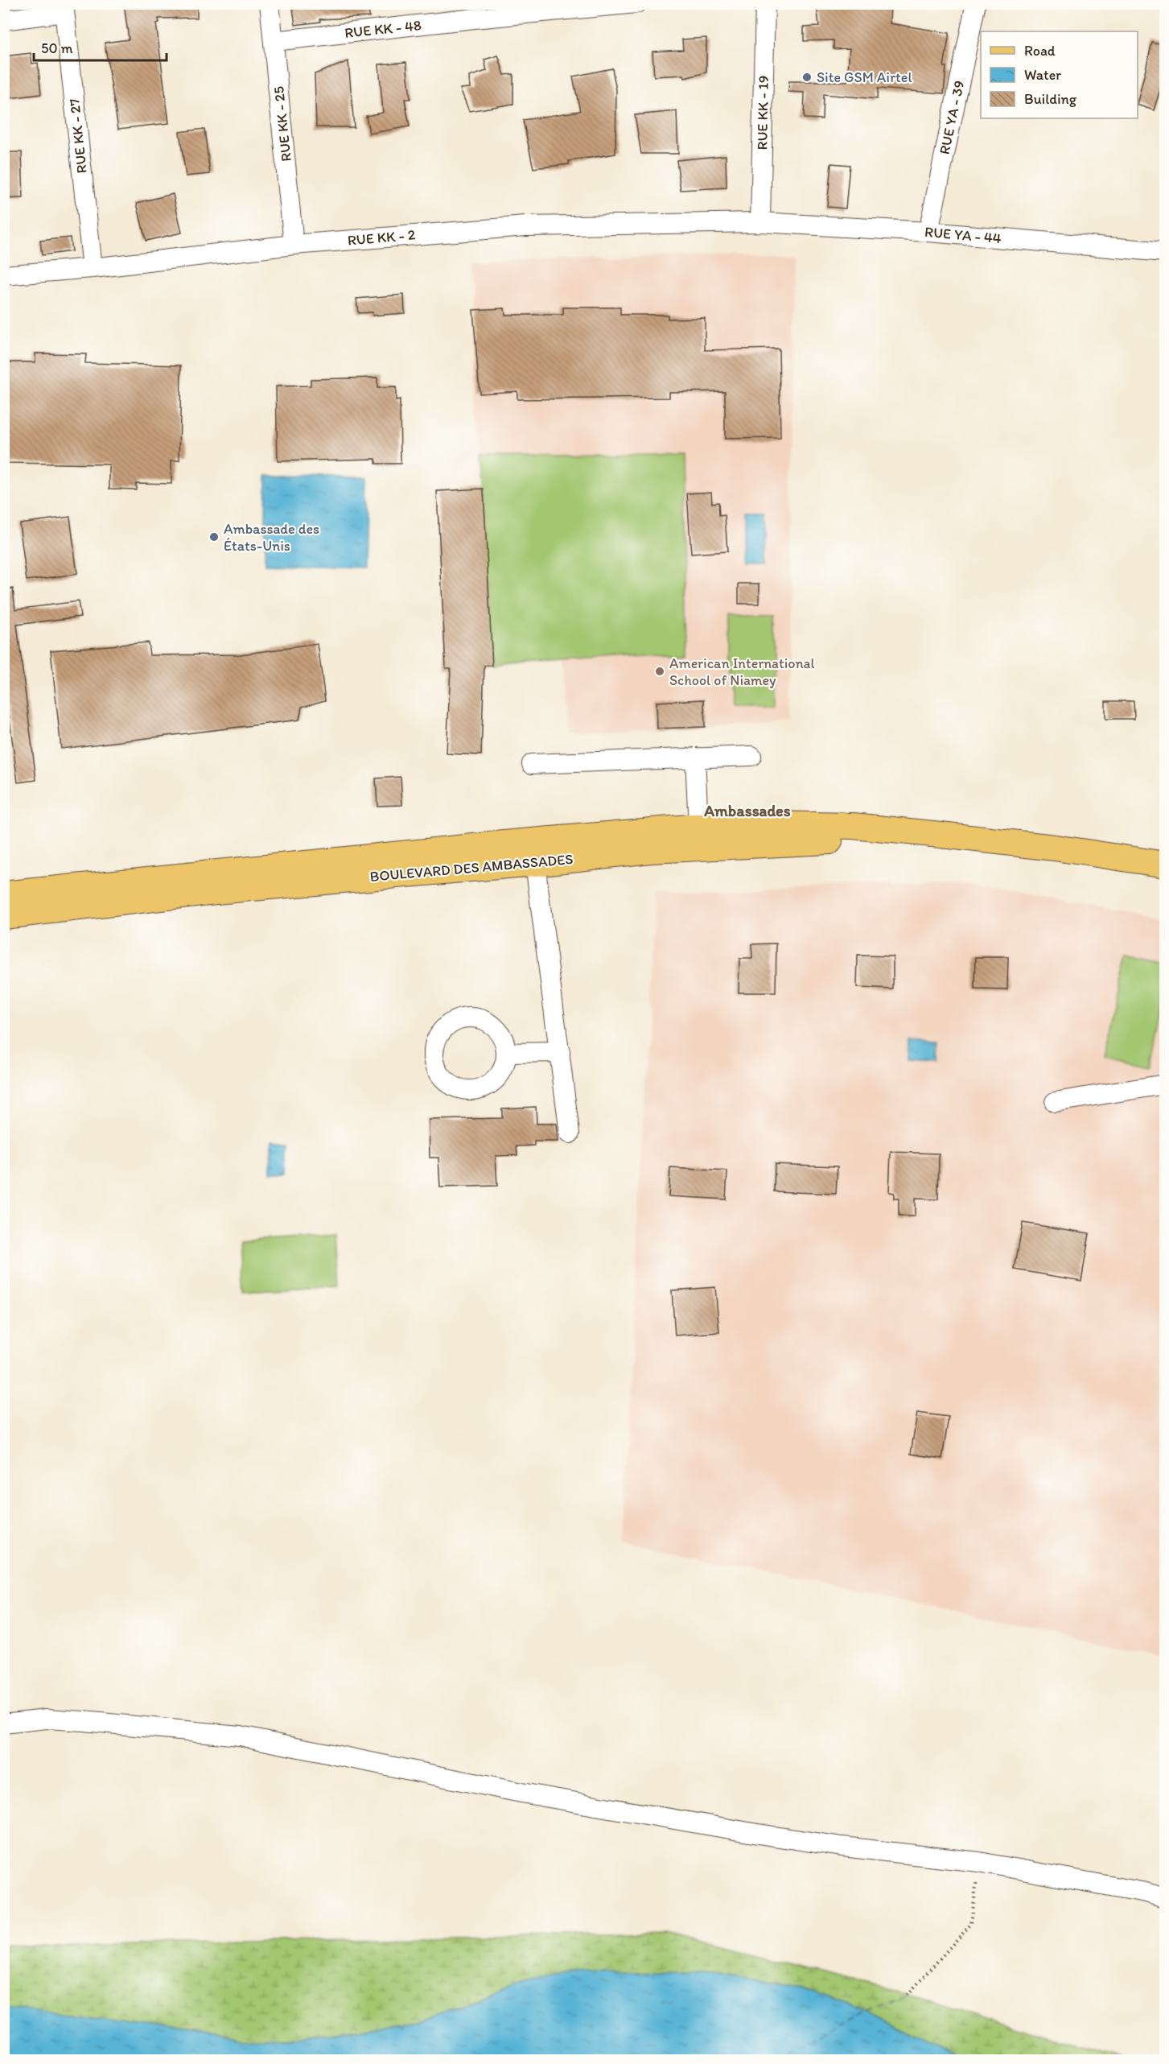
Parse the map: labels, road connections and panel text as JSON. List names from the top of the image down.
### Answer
{
  "streets": {
    "main road": ["BOULEVARD DES AMBASSADES"],
    "street": [
      "RUE KK - 48",
      "RUE KK - 19",
      "RUE YA - 39",
      "RUE KK - 25",
      "RUE KK - 27",
      "RUE YA - 44",
      "RUE KK - 2"
    ]
  },
  "crossings": [
    ["RUE KK - 48", "RUE KK - 25"],
    ["RUE KK - 19", "RUE YA - 44"],
    ["RUE KK - 19", "RUE KK - 2"],
    ["RUE YA - 39", "RUE YA - 44"],
    ["RUE KK - 25", "RUE KK - 2"],
    ["RUE KK - 27", "RUE KK - 2"],
    ["RUE YA - 44", "RUE KK - 2"]
  ],
  "districts": ["Ambassades"],
  "places": ["Site GSM Airtel", "Ambassade des États-Unis", "American International School of Niamey"],
  "legend": ["Road", "Water", "Building"],
  "scale_bar": "50 m"
}
